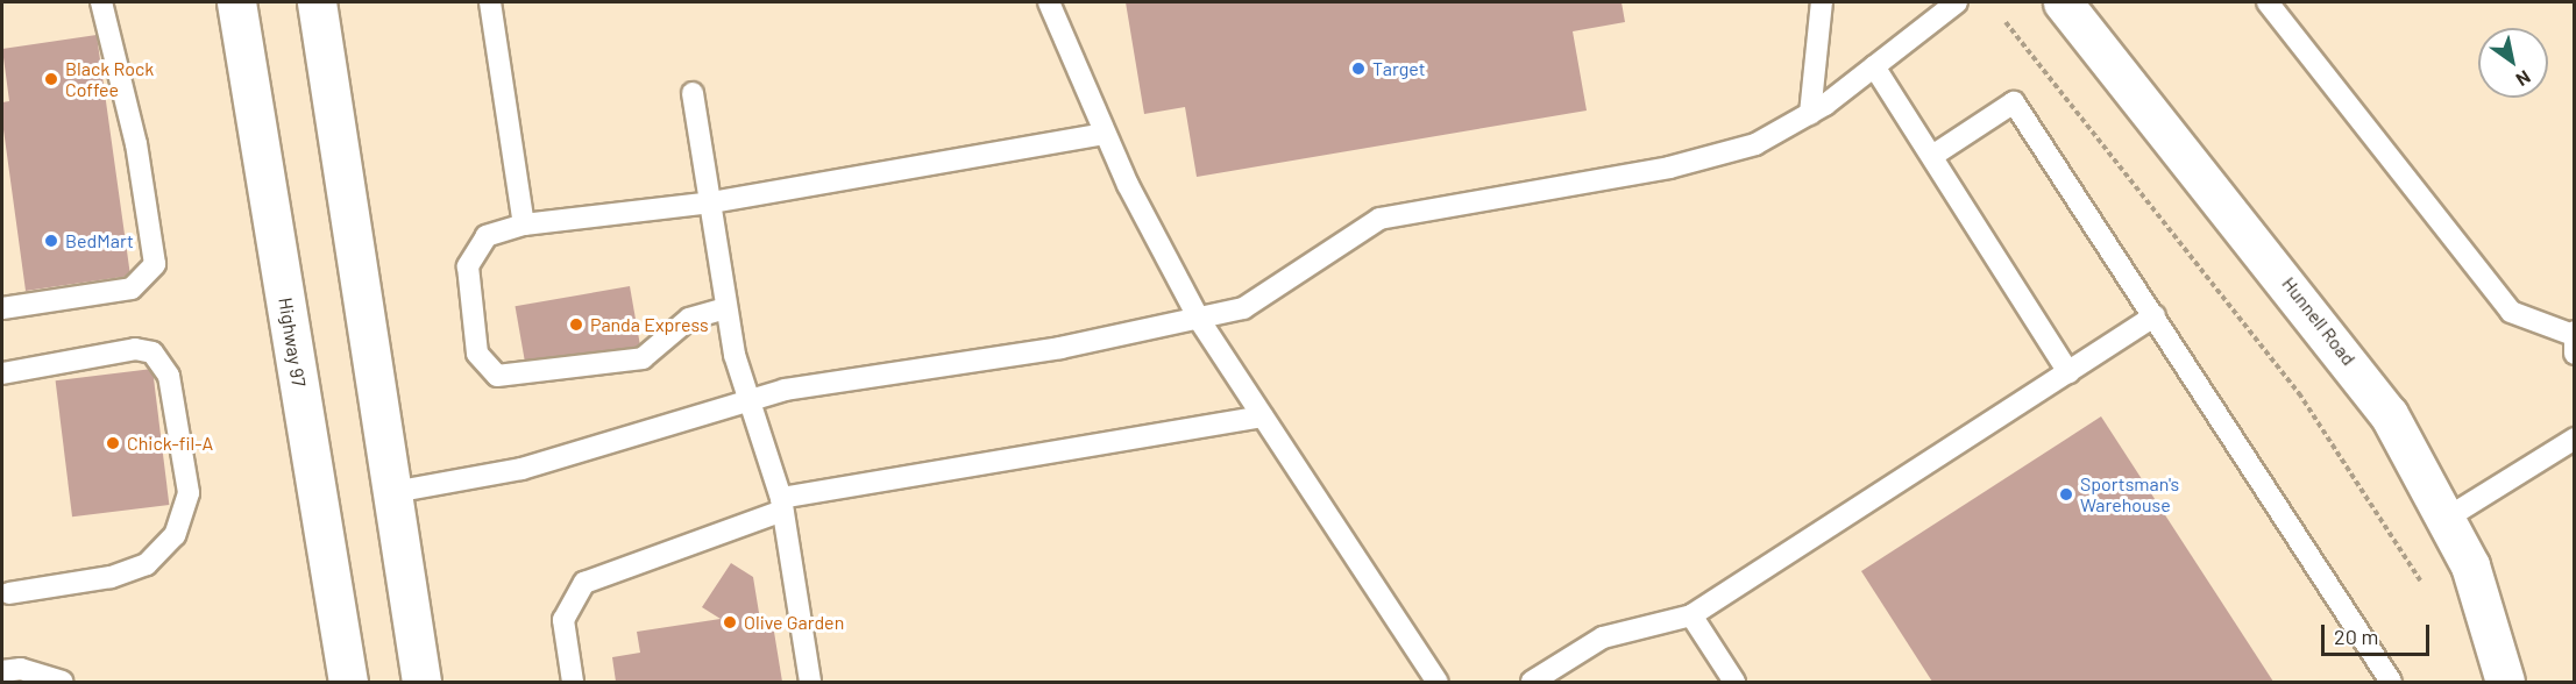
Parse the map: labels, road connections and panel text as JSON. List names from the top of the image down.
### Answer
{
  "streets": {
    "main road": ["Hunnell Road", "Highway 97"]
  },
  "places": [
    "Target",
    "Black Rock Coffee",
    "BedMart",
    "Panda Express",
    "Chick-fil-A",
    "Sportsman's Warehouse",
    "Olive Garden"
  ],
  "scale_bar": "20 m",
  "north": "bottom right"
}
